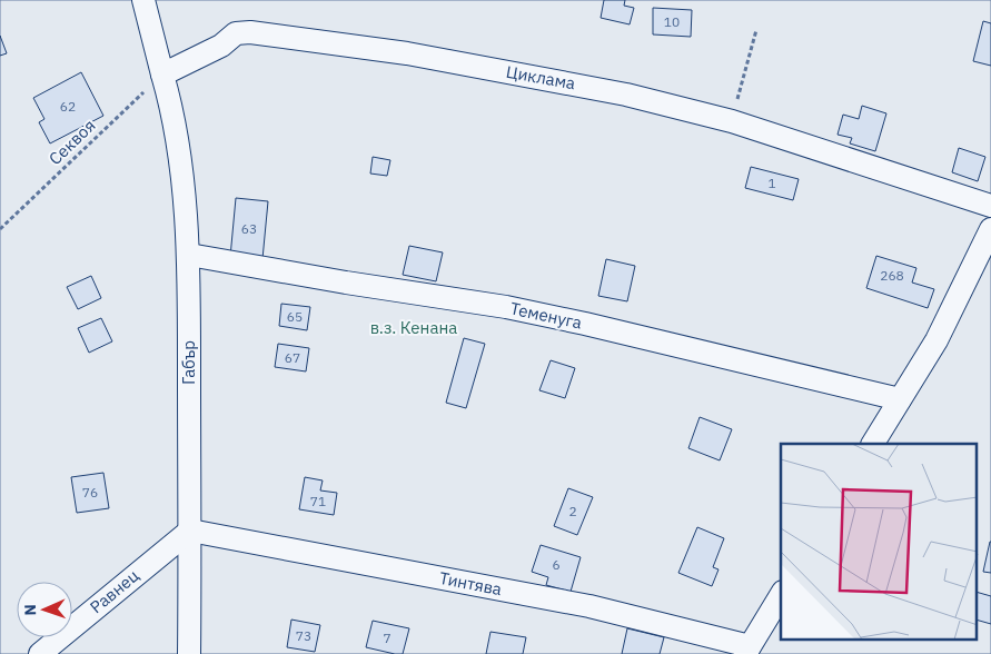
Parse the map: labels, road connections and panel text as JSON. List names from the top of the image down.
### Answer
{
  "streets": {
    "street": [
      "Циклама",
      "Теменуга",
      "Габър",
      "Тинтява",
      "Равнец"
    ],
    "path": ["Секвоя"]
  },
  "crossings": [
    ["Циклама", "Секвоя"],
    ["Циклама", "Габър"],
    ["Секвоя", "Габър"],
    ["Теменуга", "Габър"],
    ["Габър", "Тинтява"],
    ["Габър", "Равнец"],
    ["Тинтява", "Равнец"]
  ],
  "parks": ["в.з. Кенана"],
  "house_numbers": [
    "10",
    "62",
    "1",
    "63",
    "268",
    "65",
    "67",
    "76",
    "71",
    "2",
    "6",
    "73",
    "7"
  ],
  "north": "left"
}
